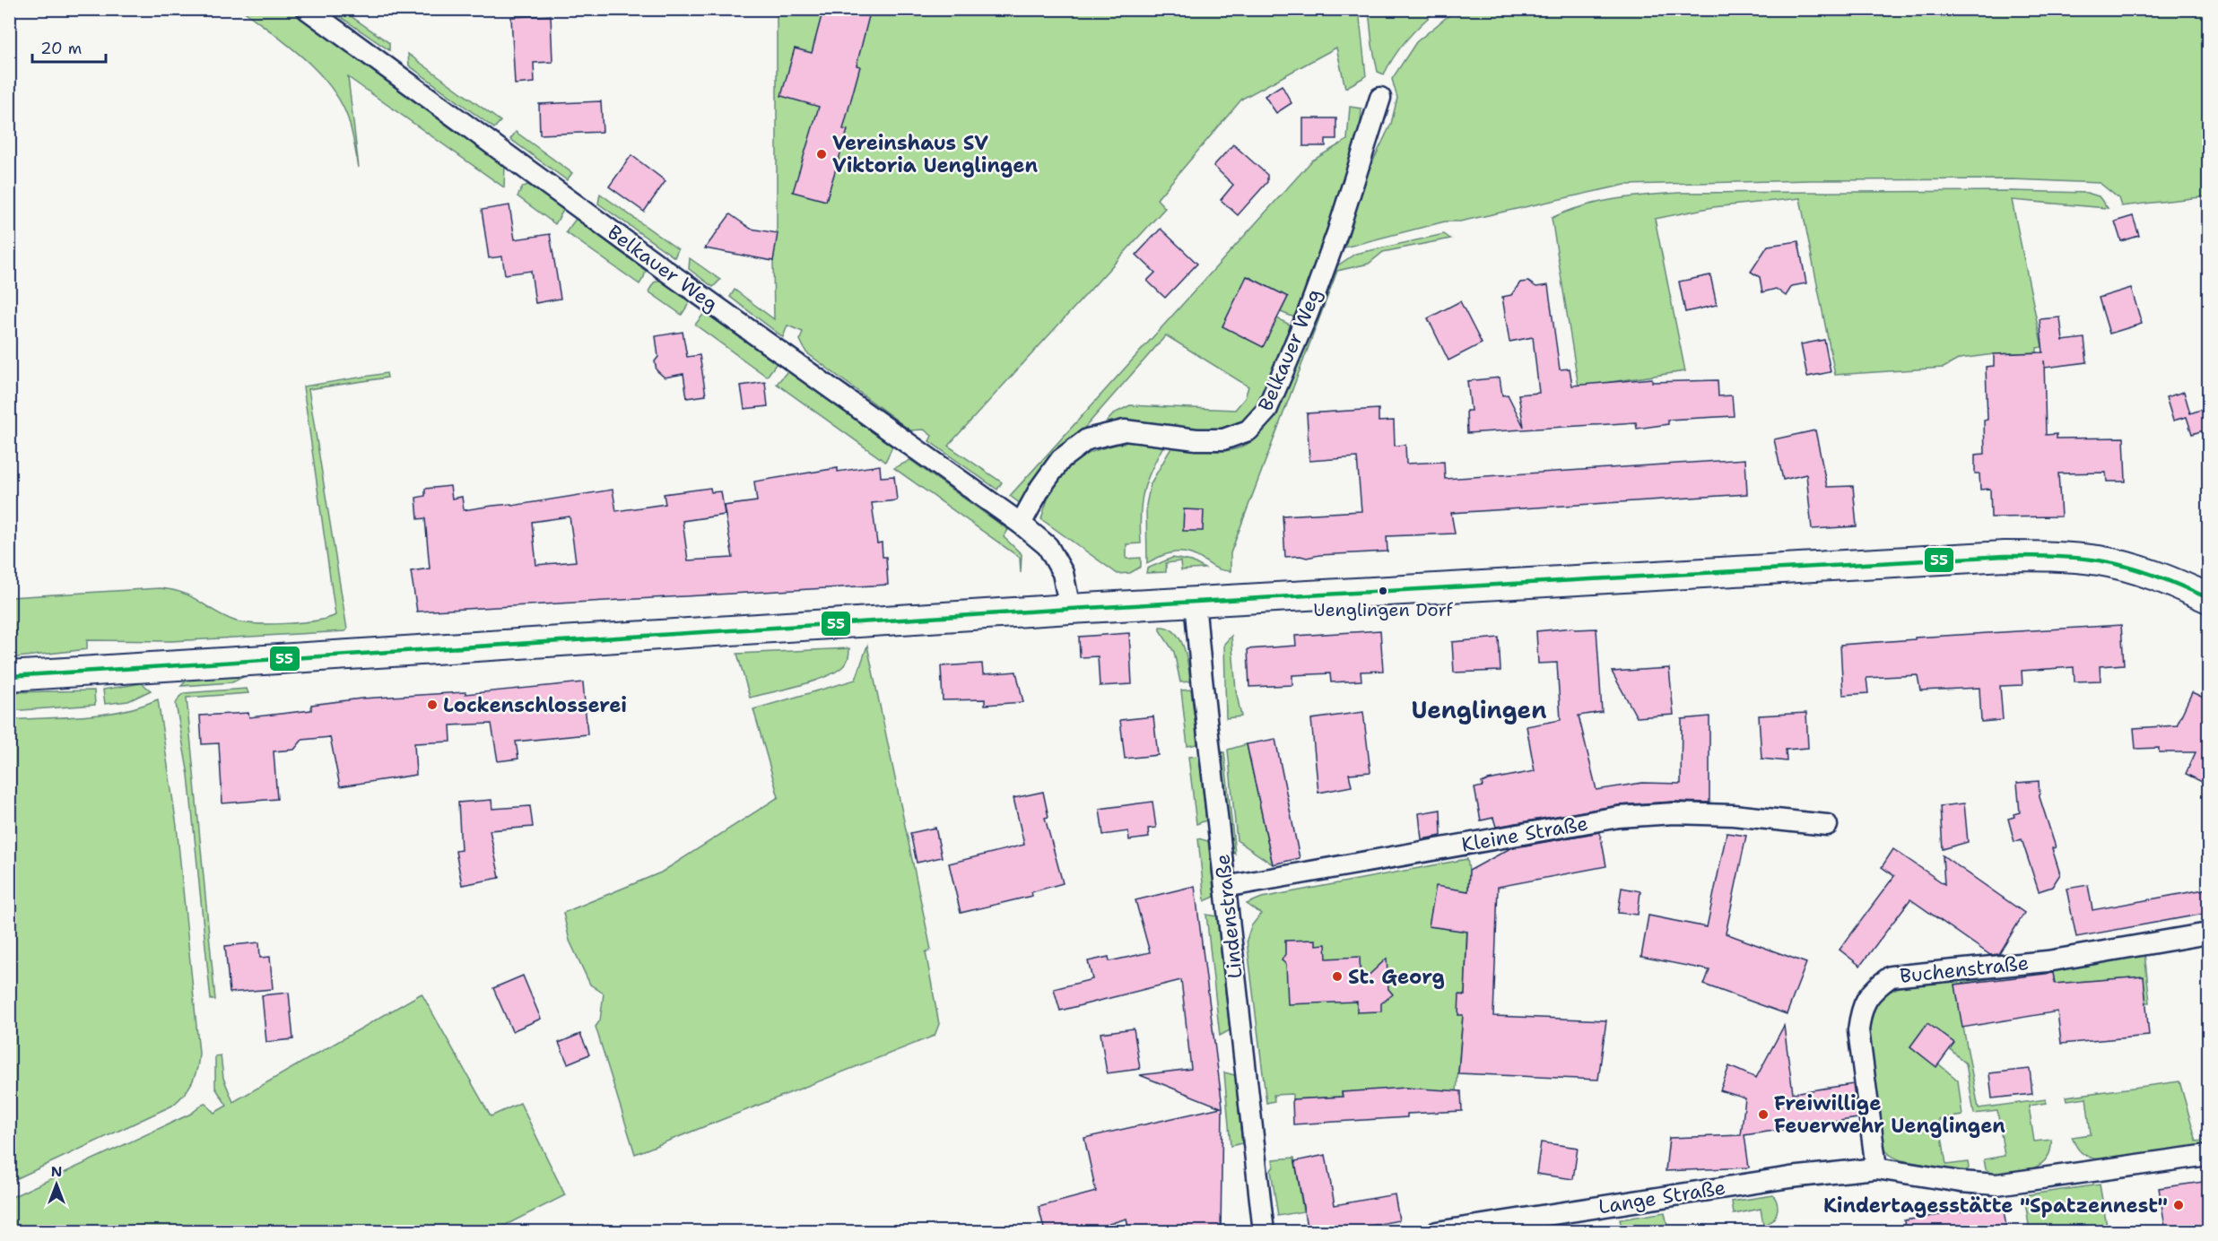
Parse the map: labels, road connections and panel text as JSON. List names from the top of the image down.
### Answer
{
  "streets": {
    "street": [
      "Belkauer Weg",
      "Kleine Straße",
      "Lindenstraße",
      "Buchenstraße",
      "Lange Straße"
    ]
  },
  "crossings": [
    ["Kleine Straße", "Lindenstraße"],
    ["Buchenstraße", "Lange Straße"]
  ],
  "districts": ["Uenglingen"],
  "places": [
    "Vereinshaus SV Viktoria Uenglingen",
    "Uenglingen Dorf",
    "Lockenschlosserei",
    "St. Georg",
    "Freiwillige Feuerwehr Uenglingen",
    "Kindertagesstätte \"Spatzennest\""
  ],
  "lines": ["transit line 55"],
  "scale_bar": "20 m",
  "north": "top"
}
